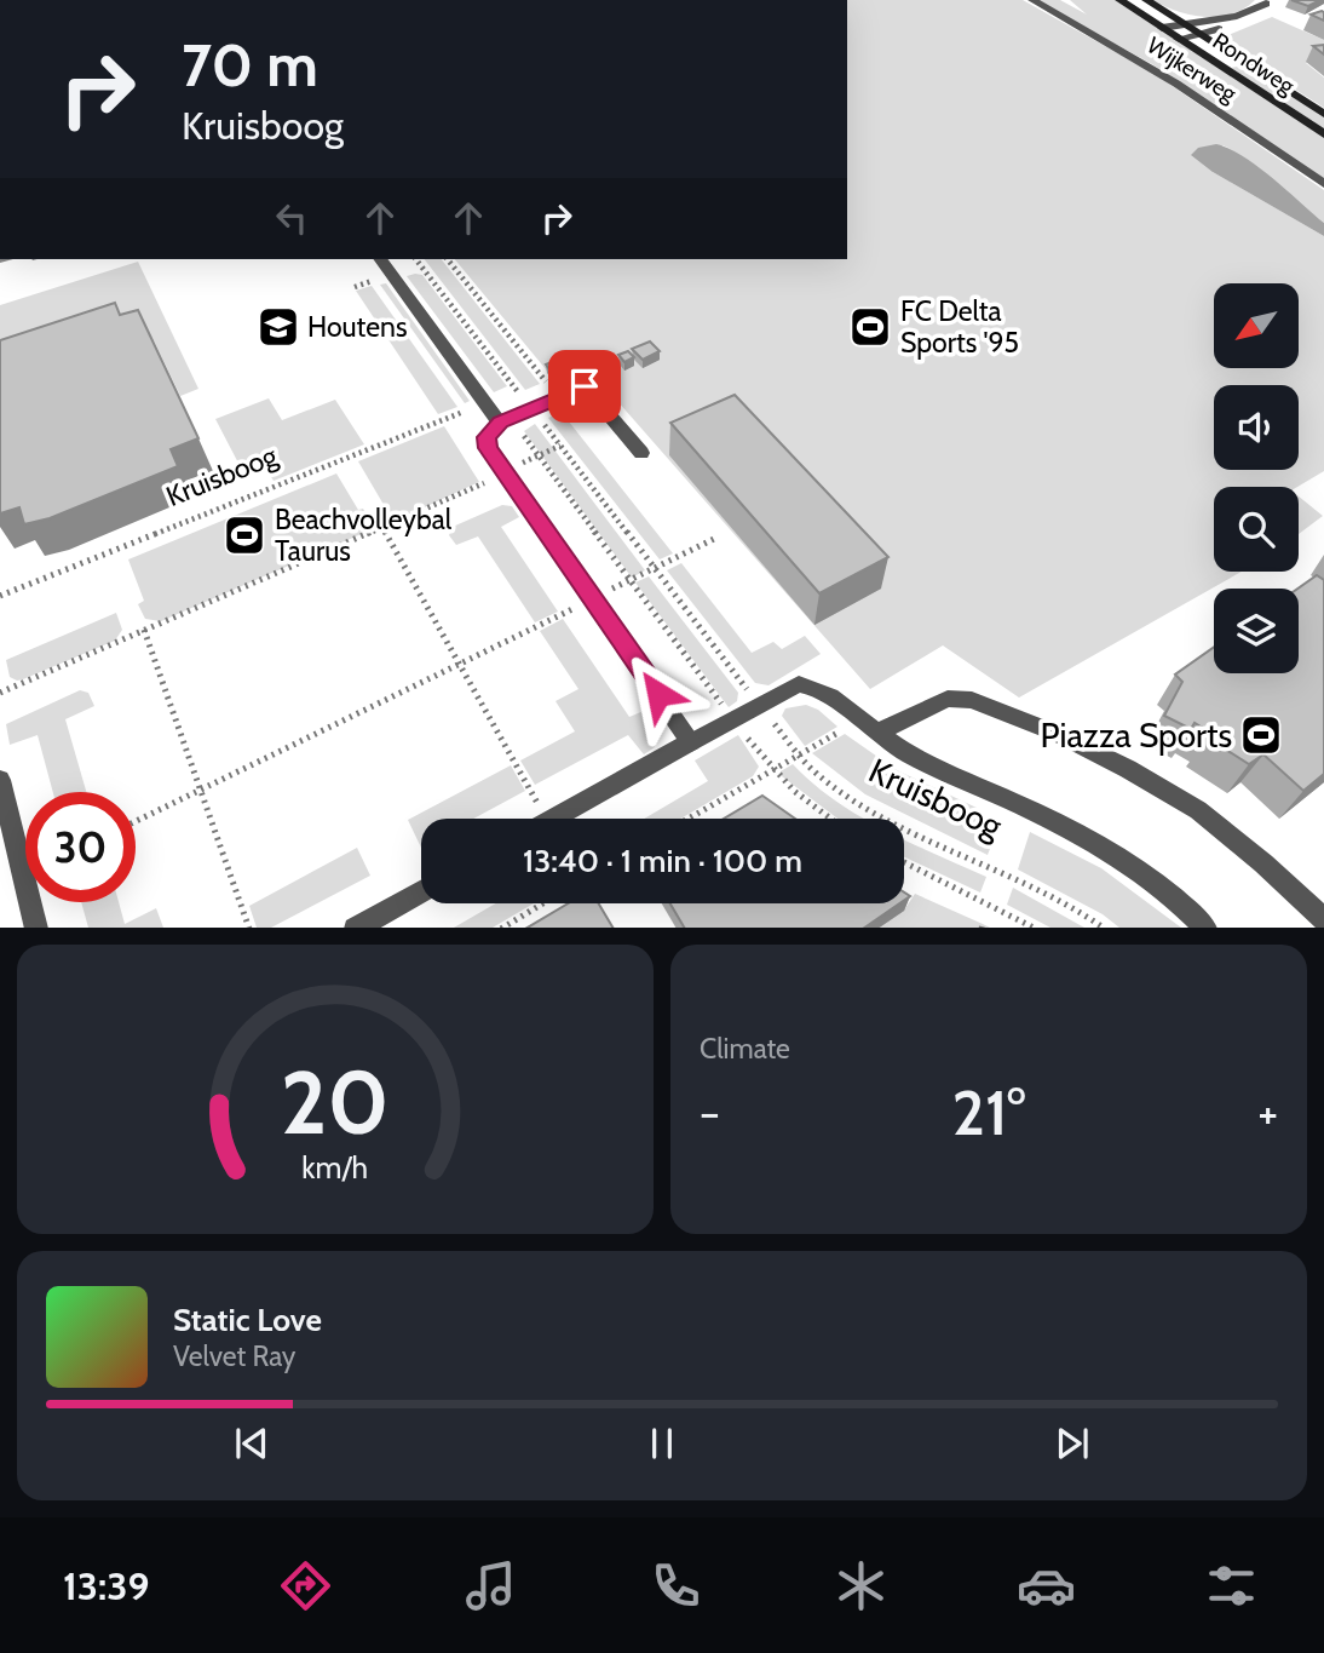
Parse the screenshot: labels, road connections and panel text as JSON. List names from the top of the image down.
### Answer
{
  "streets": {
    "main road": ["Rondweg"],
    "street": ["Wijkerweg", "Kruisboog"]
  },
  "places": {
    "school or university": ["Houtens"],
    "sports": ["FC Delta Sports '95", "Beachvolleybal Taurus", "Piazza Sports"]
  },
  "north": "bottom left",
  "page": {
    "turn": ["70 m", "Kruisboog"],
    "limit": "30",
    "trip": "13:40 · 1 min · 100 m",
    "tile": "Climate",
    "heat": ["−", "21°", "+"],
    "song": ["Static Love", "Velvet Ray"],
    "tabs": "13:39",
    "gauge": ["20", "km/h"]
  }
}
